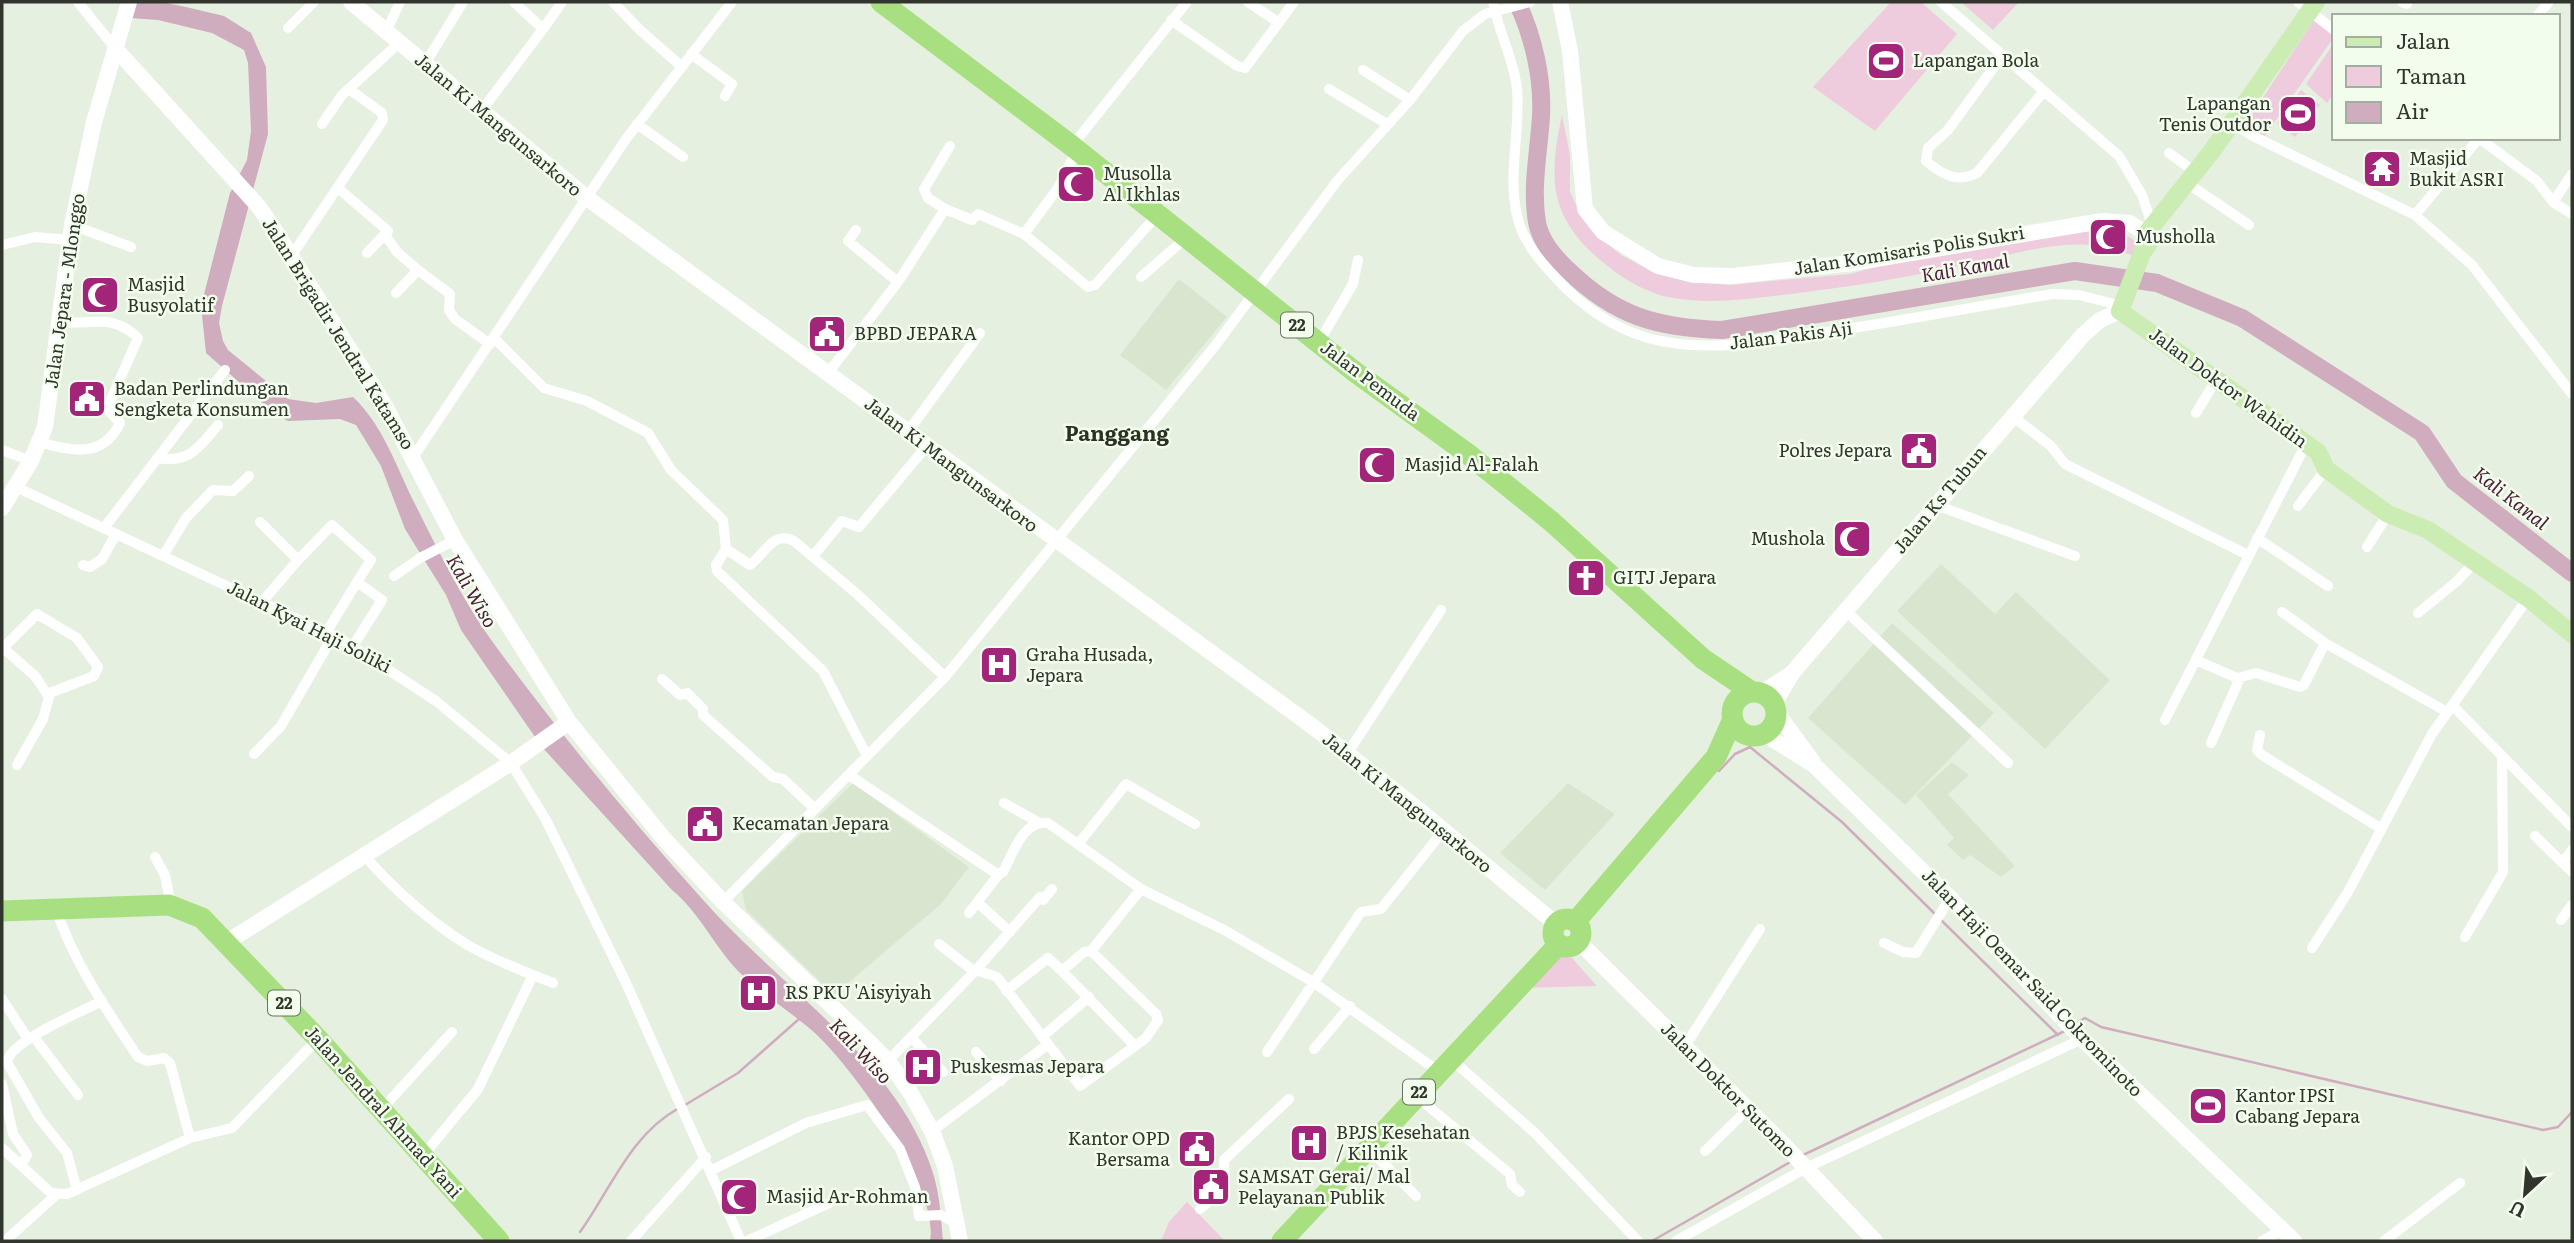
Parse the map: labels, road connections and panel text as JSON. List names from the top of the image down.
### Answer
{
  "streets": {
    "highway": ["22", "Jalan Pemuda", "Jalan Jendral Ahmad Yani"],
    "main road": [
      "Jalan Ki Mangunsarkoro",
      "Jalan Komisaris Polis Sukri",
      "Jalan Jepara - Mlonggo",
      "Jalan Brigadir Jendral Katamso",
      "Jalan Doktor Wahidin",
      "Jalan Ks Tubun",
      "Jalan Haji Oemar Said Cokrominoto",
      "Jalan Doktor Sutomo"
    ],
    "street": ["Jalan Pakis Aji", "Jalan Kyai Haji Soliki"]
  },
  "crossings": [
    ["Jalan Ki Mangunsarkoro", "22"],
    ["Jalan Ki Mangunsarkoro", "Jalan Doktor Sutomo"],
    ["Jalan Jepara - Mlonggo", "Jalan Brigadir Jendral Katamso"],
    ["Jalan Jepara - Mlonggo", "Jalan Kyai Haji Soliki"],
    ["22", "Jalan Pemuda"],
    ["22", "Jalan Ks Tubun"],
    ["22", "Jalan Haji Oemar Said Cokrominoto"],
    ["22", "Jalan Doktor Sutomo"],
    ["Jalan Pakis Aji", "Jalan Doktor Wahidin"],
    ["Jalan Pakis Aji", "Jalan Ks Tubun"],
    ["Jalan Pemuda", "Jalan Ks Tubun"],
    ["Jalan Doktor Wahidin", "Jalan Ks Tubun"]
  ],
  "districts": ["Panggang"],
  "water": ["Kali Kanal", "Kali Wiso"],
  "places": {
    "sports": ["Lapangan Bola", "Lapangan Tenis Outdor", "Kantor IPSI Cabang Jepara"],
    "temple": ["Masjid Bukit ASRI"],
    "mosque": [
      "Musolla Al Ikhlas",
      "Musholla",
      "Masjid Busyolatif",
      "Masjid Al-Falah",
      "Mushola",
      "Masjid Ar-Rohman"
    ],
    "public building": [
      "BPBD JEPARA",
      "Badan Perlindungan Sengketa Konsumen",
      "Polres Jepara",
      "Kecamatan Jepara",
      "Kantor OPD Bersama",
      "SAMSAT Gerai/ Mal Pelayanan Publik"
    ],
    "church": ["GITJ Jepara"],
    "hospital": [
      "Graha Husada, Jepara",
      "RS PKU 'Aisyiyah",
      "Puskesmas Jepara",
      "BPJS Kesehatan / Kilinik"
    ]
  },
  "legend": ["Jalan", "Taman", "Air"],
  "north": "bottom left"
}
